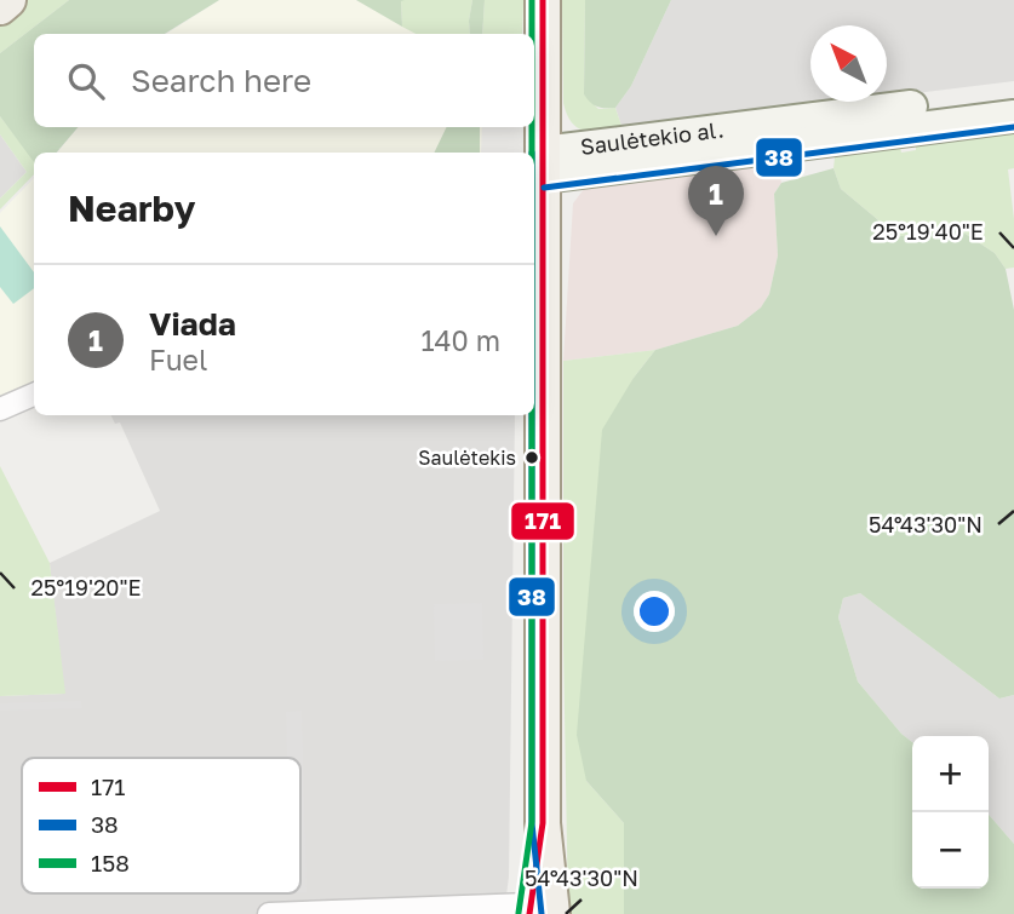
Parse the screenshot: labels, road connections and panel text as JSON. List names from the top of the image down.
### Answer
{
  "streets": {
    "main road": ["Saulėtekio al."]
  },
  "places": ["Saulėtekis"],
  "lines": ["transit line 171", "transit line 158", "transit line 38"],
  "legend": ["171", "38", "158"],
  "north": "top left",
  "page": {
    "search": "Search here",
    "heading": "Nearby",
    "pins": "1",
    "list": [
      {
        "mark": "1",
        "name": "Viada",
        "note": "Fuel",
        "value": "140 m"
      }
    ],
    "map_buttons": ["+", "−"]
  },
  "coordinates": ["25°19'40\"E", "54°43'30\"N", "25°19'20\"E"]
}
